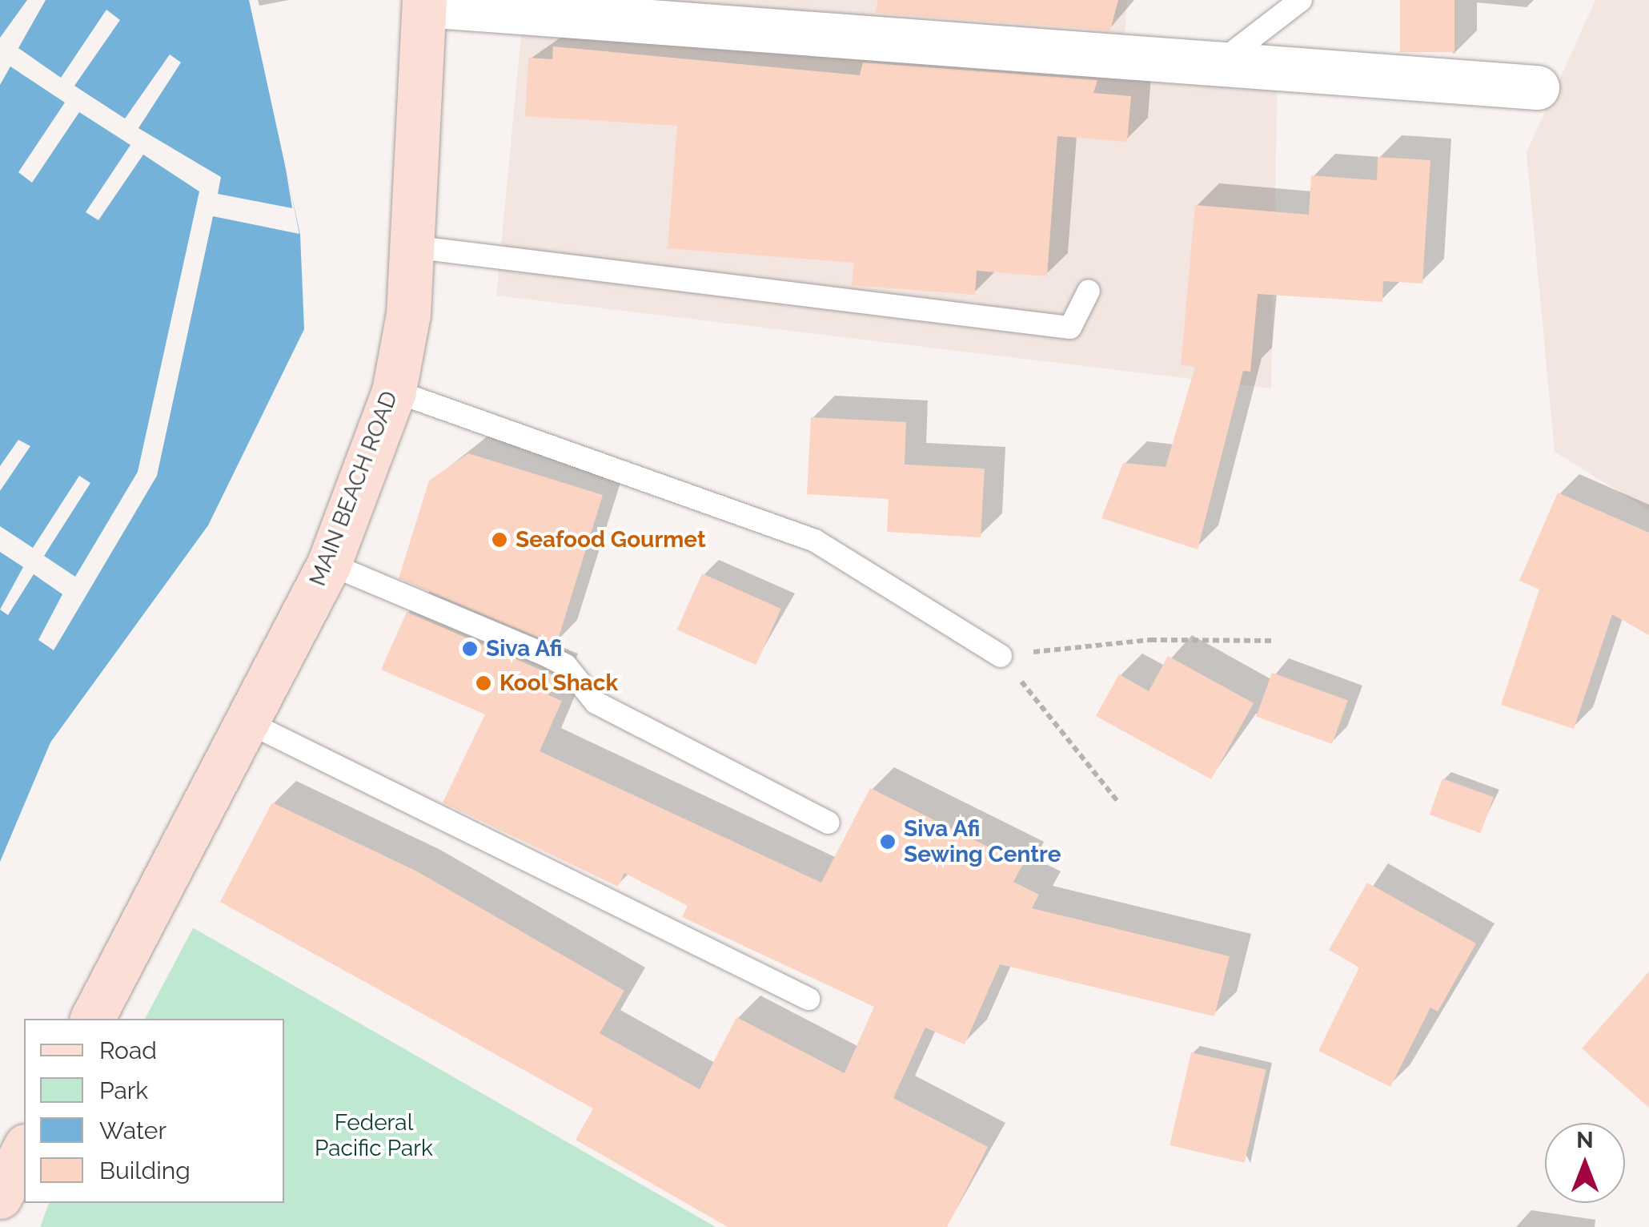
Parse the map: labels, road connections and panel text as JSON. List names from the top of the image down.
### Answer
{
  "streets": {
    "main road": ["MAIN BEACH ROAD"]
  },
  "parks": ["Federal Pacific Park"],
  "places": [
    "Seafood Gourmet",
    "Siva Afi",
    "Kool Shack",
    "Siva Afi Sewing Centre"
  ],
  "legend": [
    "Road",
    "Park",
    "Water",
    "Building"
  ],
  "north": "top"
}
